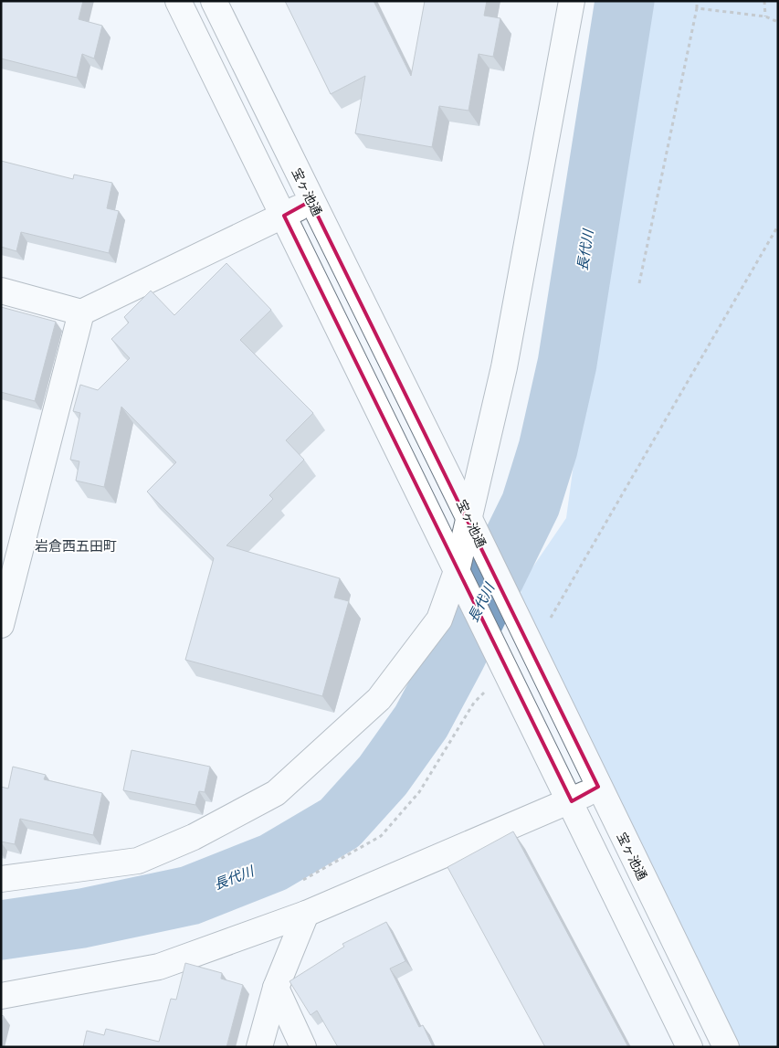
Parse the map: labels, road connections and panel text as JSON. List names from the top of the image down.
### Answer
{
  "streets": {
    "street": ["宝ヶ池通"]
  },
  "districts": ["岩倉西五田町"],
  "water": ["長代川"]
}
